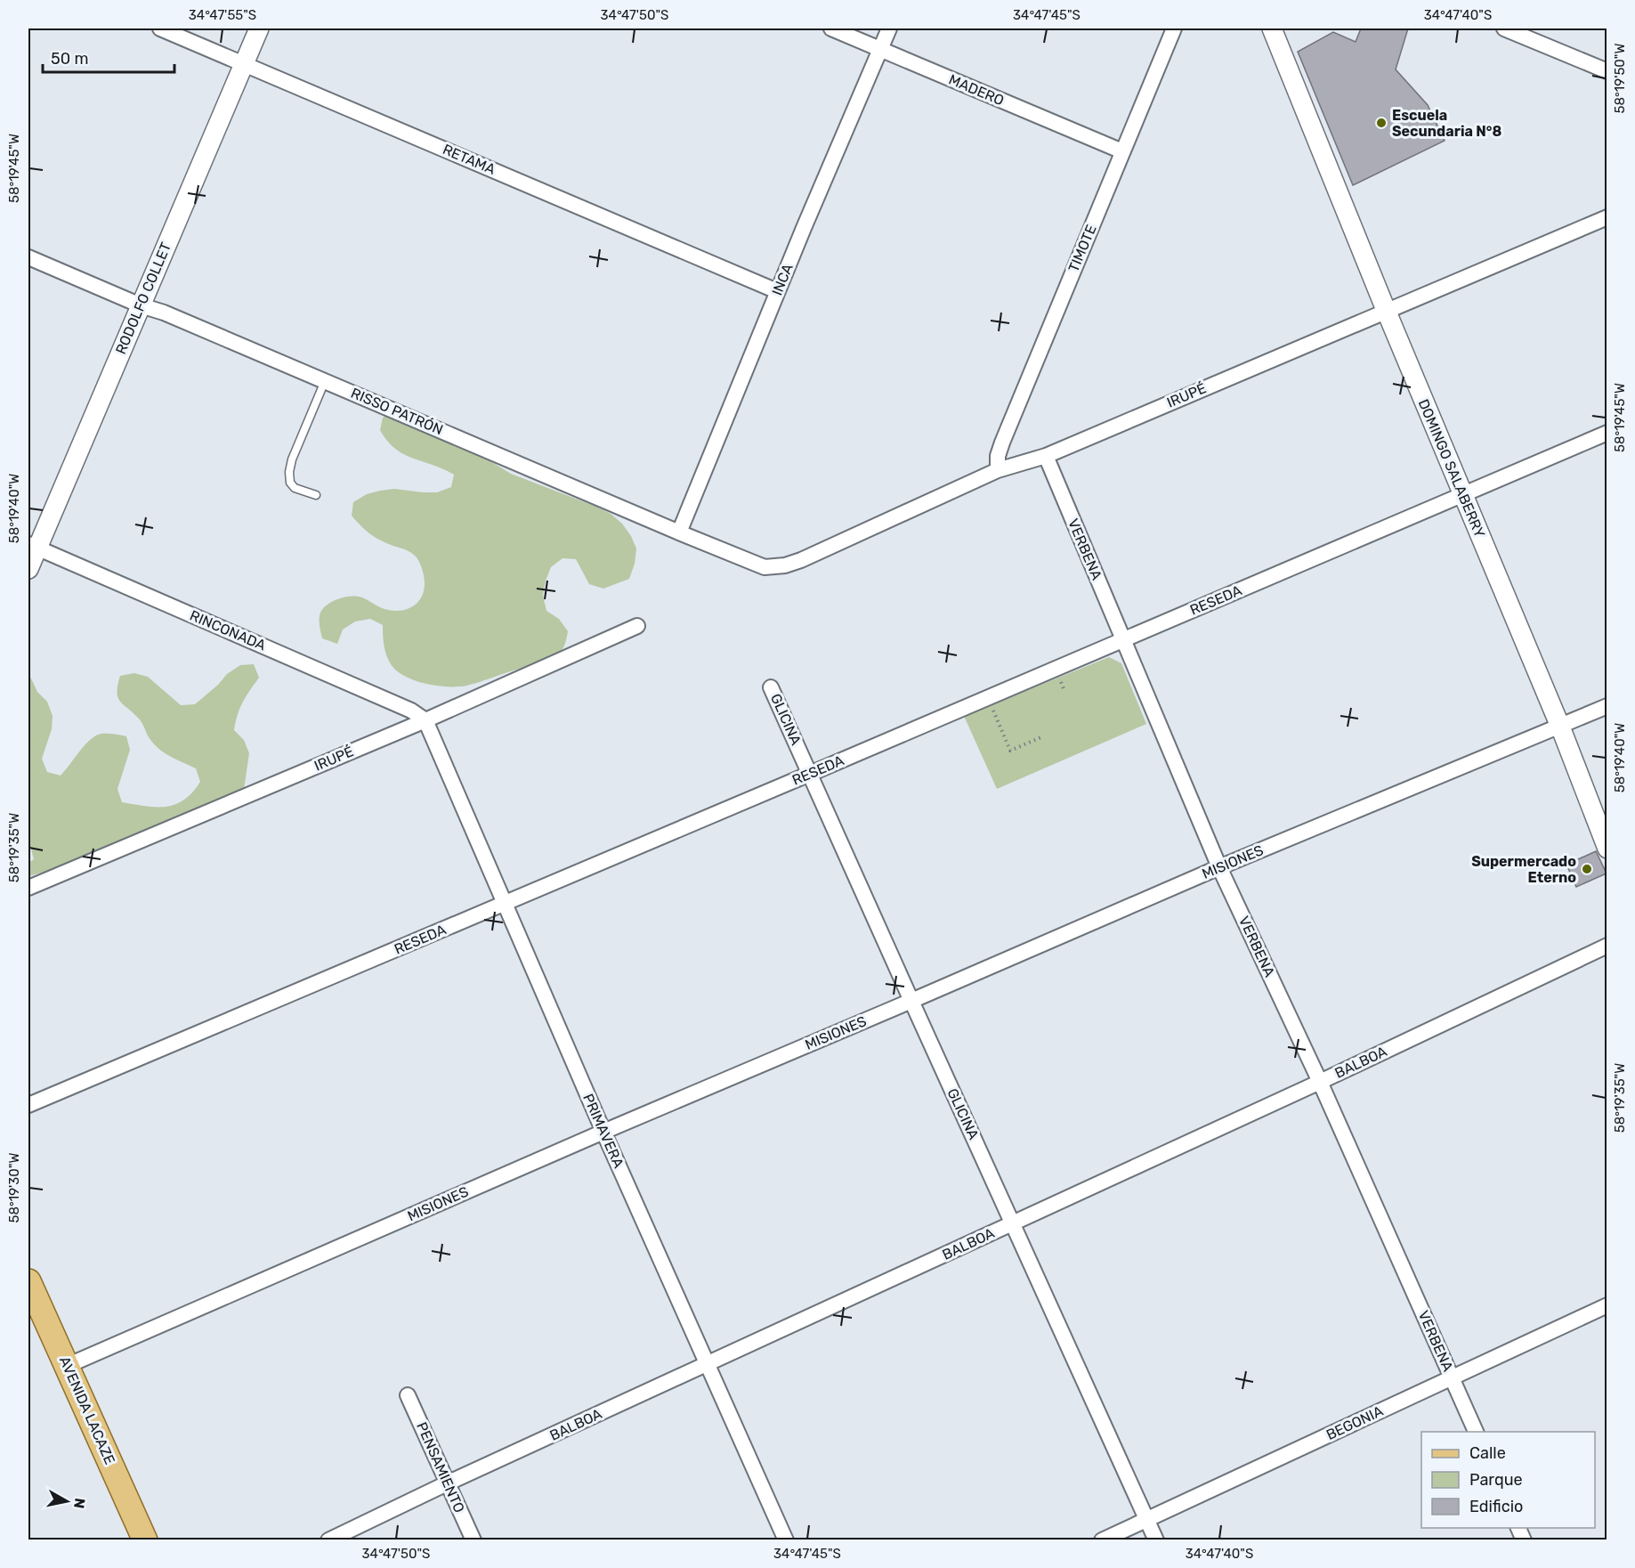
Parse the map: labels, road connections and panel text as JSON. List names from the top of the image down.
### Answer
{
  "streets": {
    "main road": ["AVENIDA LACAZE"],
    "street": [
      "MADERO",
      "RETAMA",
      "TIMOTE",
      "INCA",
      "RODOLFO COLLET",
      "IRUPÉ",
      "RISSO PATRÓN",
      "DOMINGO SALABERRY",
      "VERBENA",
      "RESEDA",
      "RINCONADA",
      "GLICINA",
      "MISIONES",
      "BALBOA",
      "PRIMAVERA",
      "BEGONIA",
      "PENSAMIENTO"
    ]
  },
  "crossings": [
    ["MADERO", "TIMOTE"],
    ["MADERO", "INCA"],
    ["RETAMA", "INCA"],
    ["RETAMA", "RODOLFO COLLET"],
    ["TIMOTE", "IRUPÉ"],
    ["INCA", "RISSO PATRÓN"],
    ["RODOLFO COLLET", "RISSO PATRÓN"],
    ["RODOLFO COLLET", "RINCONADA"],
    ["IRUPÉ", "RISSO PATRÓN"],
    ["IRUPÉ", "DOMINGO SALABERRY"],
    ["IRUPÉ", "VERBENA"],
    ["IRUPÉ", "RINCONADA"],
    ["IRUPÉ", "PRIMAVERA"],
    ["DOMINGO SALABERRY", "RESEDA"],
    ["DOMINGO SALABERRY", "MISIONES"],
    ["VERBENA", "RESEDA"],
    ["VERBENA", "MISIONES"],
    ["VERBENA", "BALBOA"],
    ["VERBENA", "BEGONIA"],
    ["RESEDA", "GLICINA"],
    ["RESEDA", "PRIMAVERA"],
    ["RINCONADA", "PRIMAVERA"],
    ["GLICINA", "MISIONES"],
    ["GLICINA", "BALBOA"],
    ["GLICINA", "BEGONIA"],
    ["MISIONES", "PRIMAVERA"],
    ["MISIONES", "AVENIDA LACAZE"],
    ["BALBOA", "PRIMAVERA"],
    ["BALBOA", "PENSAMIENTO"]
  ],
  "places": ["Escuela Secundaria N°8", "Supermercado Eterno"],
  "legend": ["Calle", "Parque", "Edificio"],
  "scale_bar": "50 m",
  "north": "right",
  "coordinates": [
    "34°47'55\"S",
    "34°47'50\"S",
    "34°47'45\"S",
    "34°47'40\"S",
    "58°19'50\"W",
    "58°19'45\"W",
    "58°19'40\"W",
    "58°19'35\"W",
    "58°19'30\"W"
  ]
}
